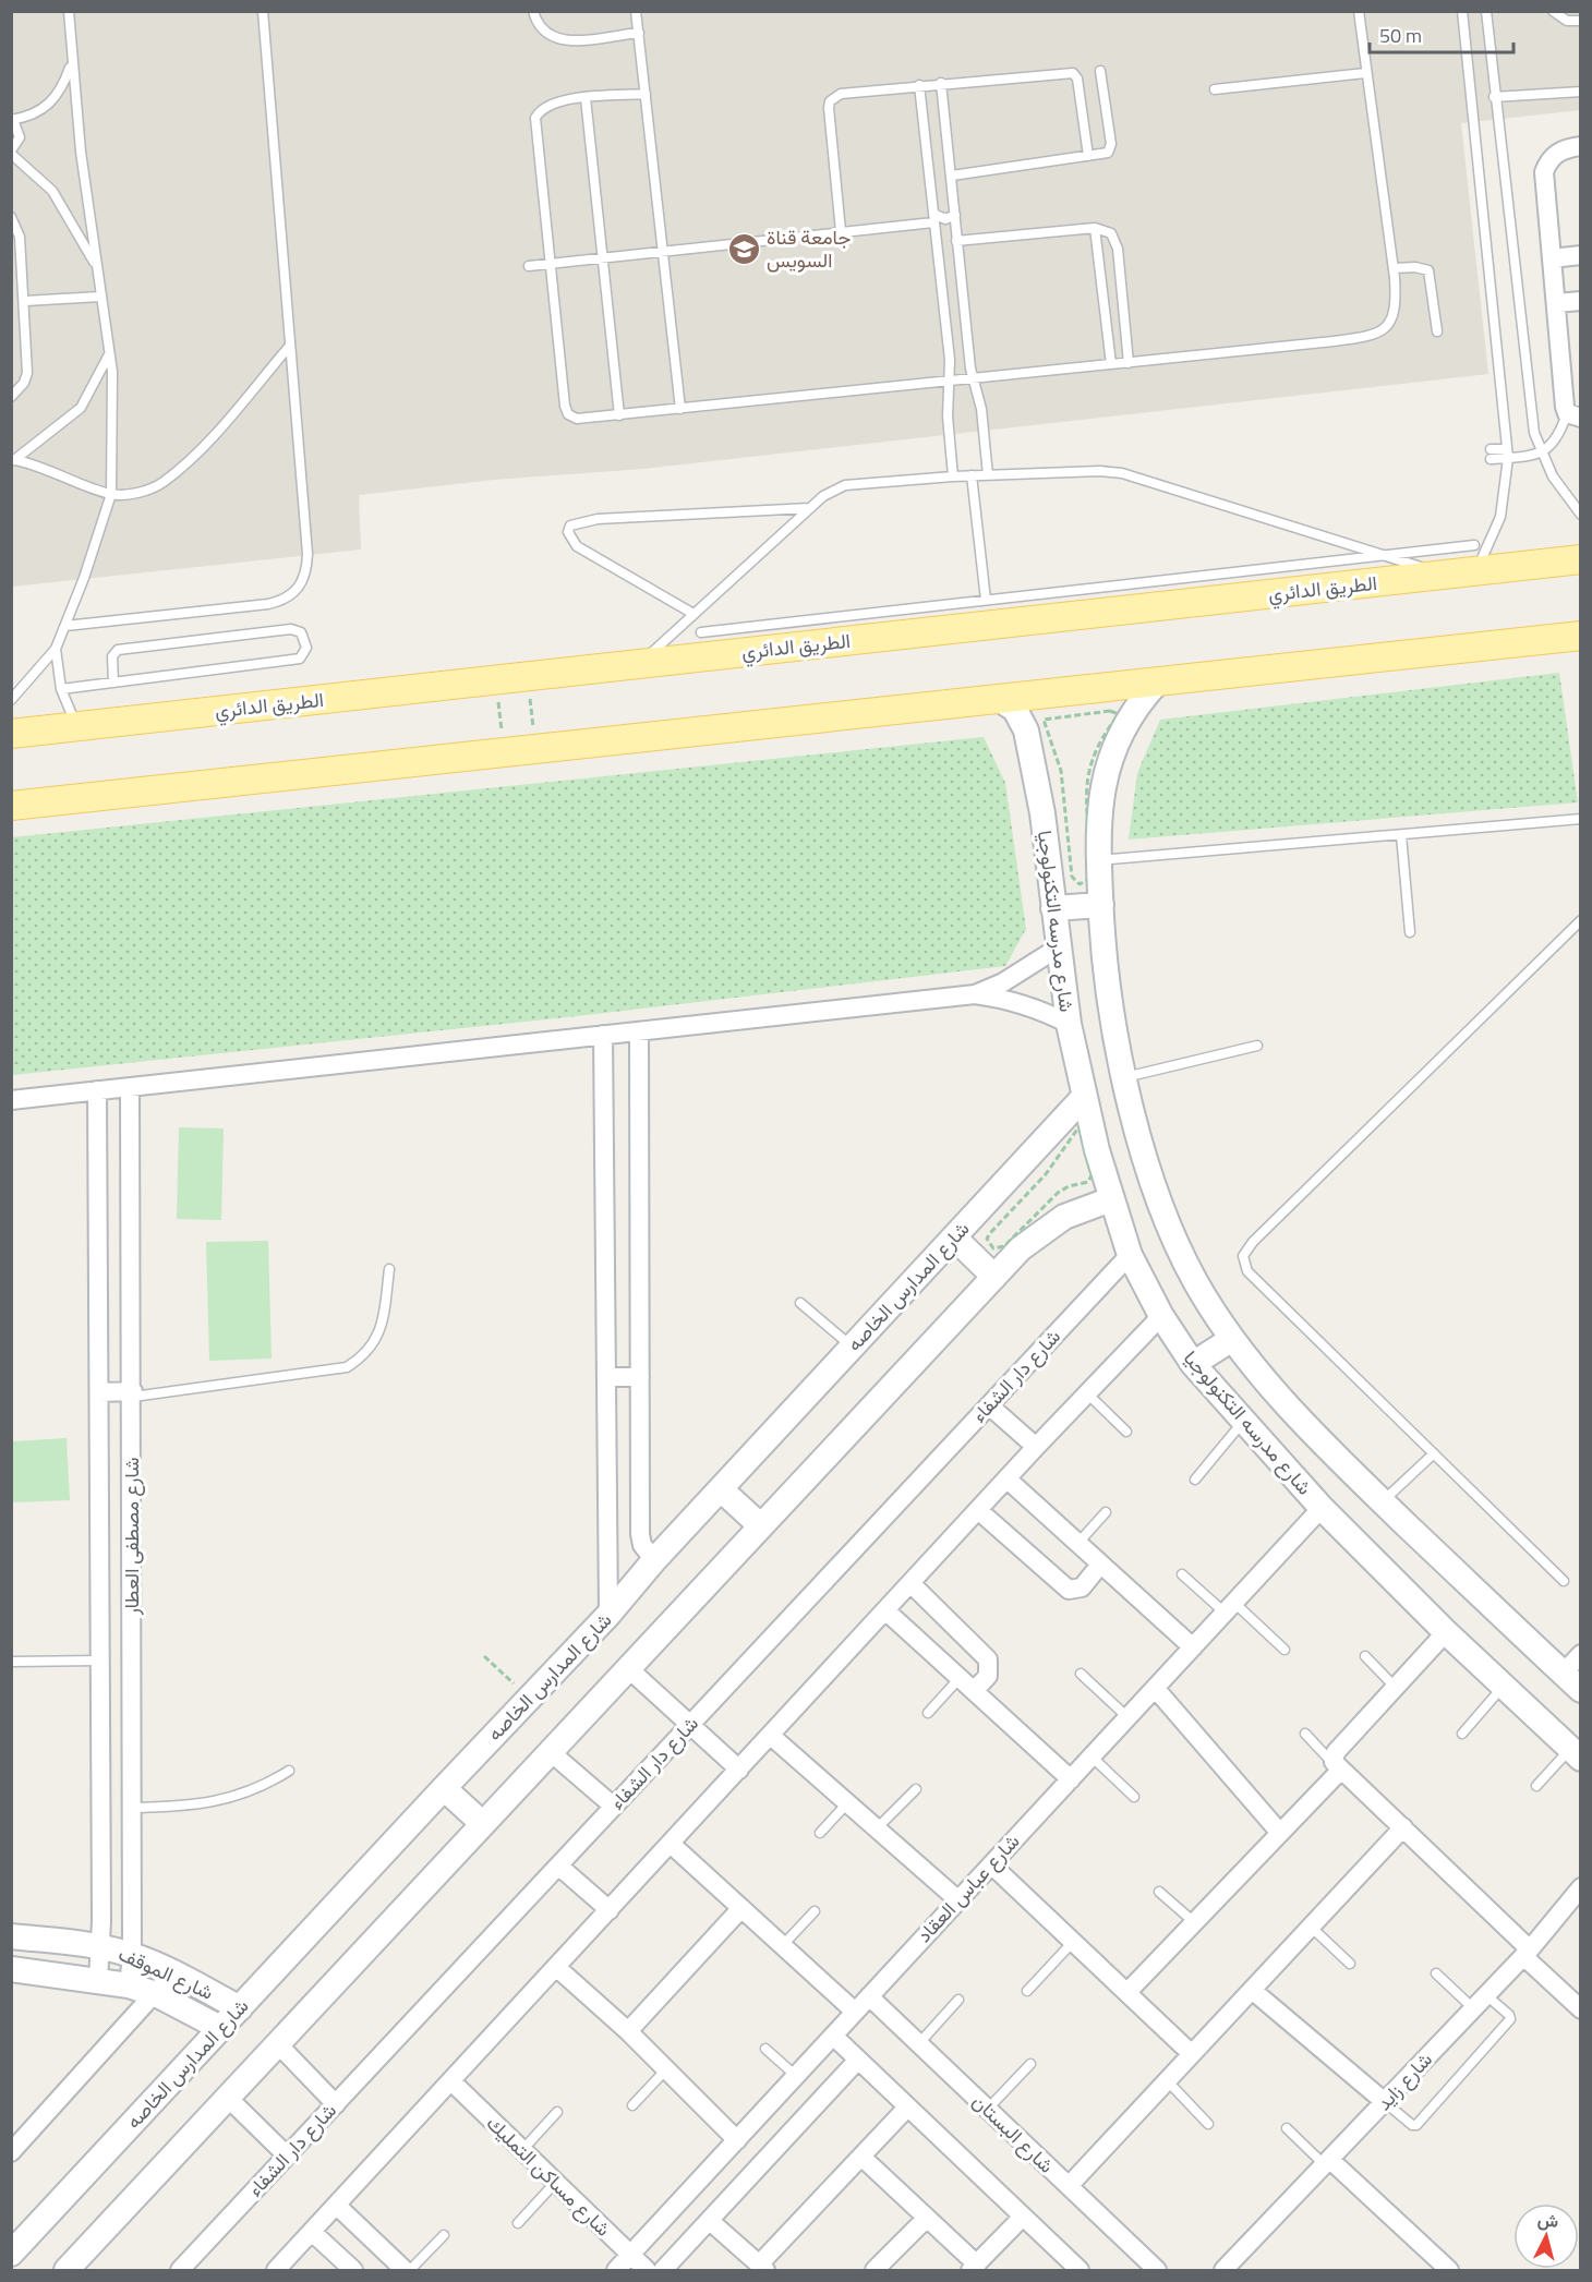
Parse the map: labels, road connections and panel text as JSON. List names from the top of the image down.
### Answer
{
  "streets": {
    "main road": ["الطريق الدائري"],
    "street": [
      "شارع مدرسه التكنولوجيا",
      "شارع المدارس الخاصه",
      "شارع دار الشفاء",
      "شارع مصطفى العطار",
      "شارع عباس العقاد",
      "شارع الموقف",
      "شارع زايد",
      "شارع البستان",
      "شارع مساكن التمليك"
    ]
  },
  "crossings": [
    ["شارع مدرسه التكنولوجيا", "شارع المدارس الخاصه"],
    ["شارع مدرسه التكنولوجيا", "شارع دار الشفاء"],
    ["شارع مدرسه التكنولوجيا", "شارع عباس العقاد"],
    ["شارع المدارس الخاصه", "شارع الموقف"],
    ["شارع مصطفى العطار", "شارع الموقف"],
    ["شارع عباس العقاد", "شارع البستان"],
    ["شارع عباس العقاد", "شارع مساكن التمليك"]
  ],
  "places": {
    "school or university": ["جامعة قناة السويس"]
  },
  "scale_bar": "50 m",
  "north": "top"
}
